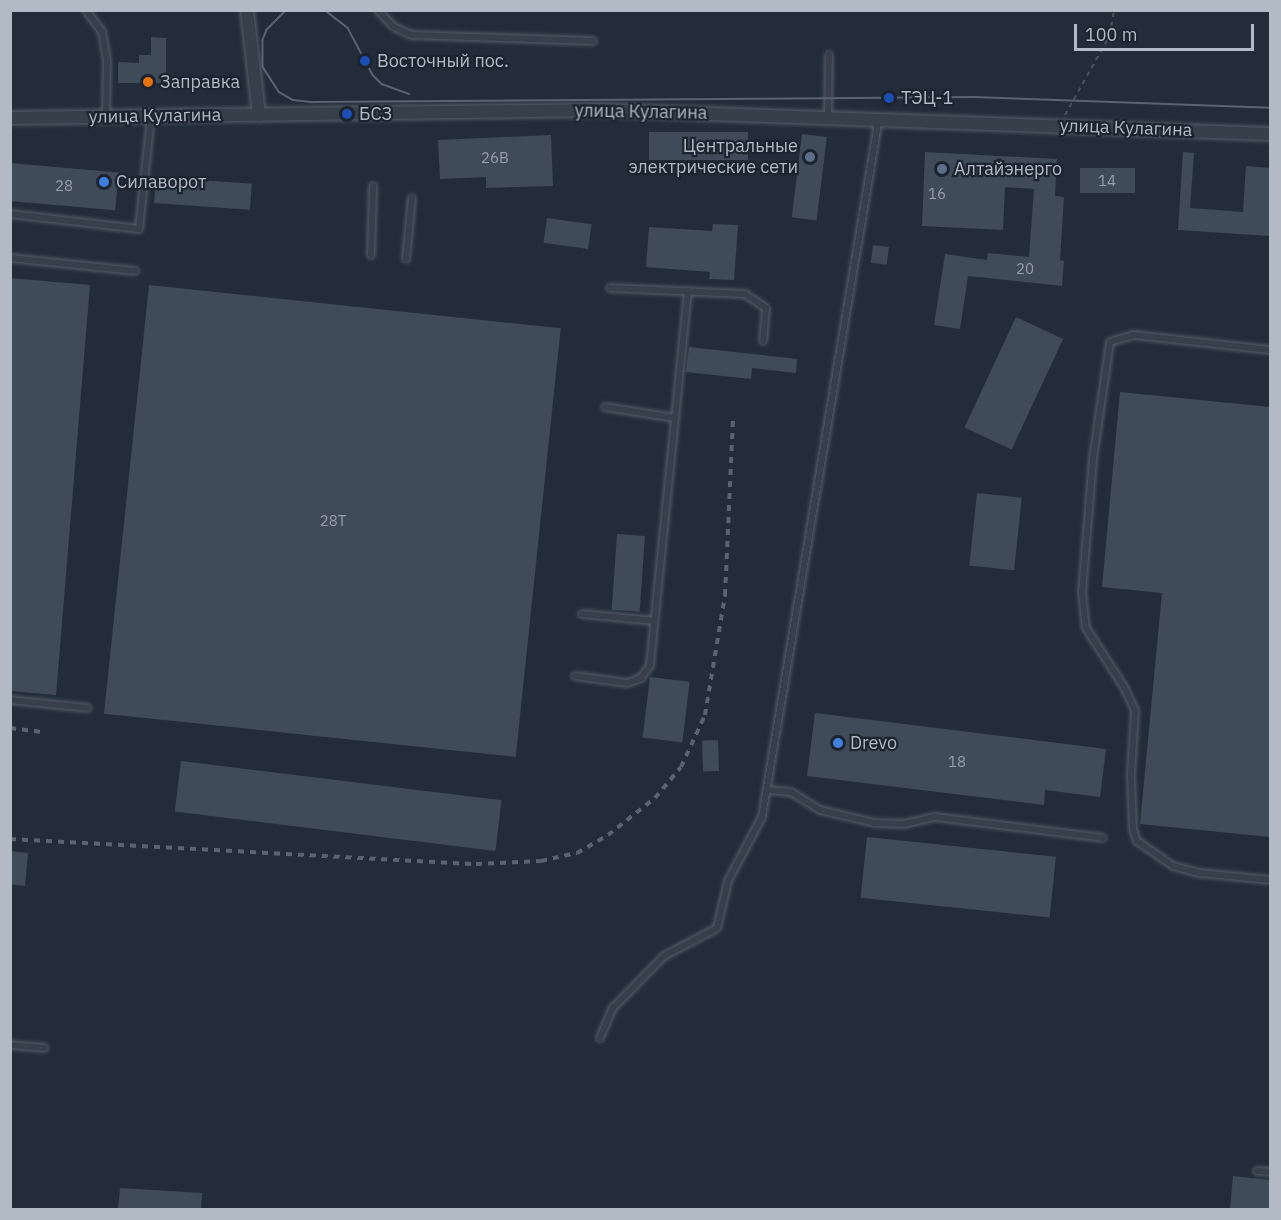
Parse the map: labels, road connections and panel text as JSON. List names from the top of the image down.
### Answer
{
  "streets": {
    "street": ["улица Кулагина"]
  },
  "places": [
    "Восточный пос.",
    "Заправка",
    "ТЭЦ-1",
    "БСЗ",
    "Центральные электрические сети",
    "Алтайэнерго",
    "Силаворот",
    "Drevo"
  ],
  "house_numbers": [
    "26В",
    "14",
    "28",
    "16",
    "20",
    "28Т",
    "18"
  ],
  "scale_bar": "100 m"
}
